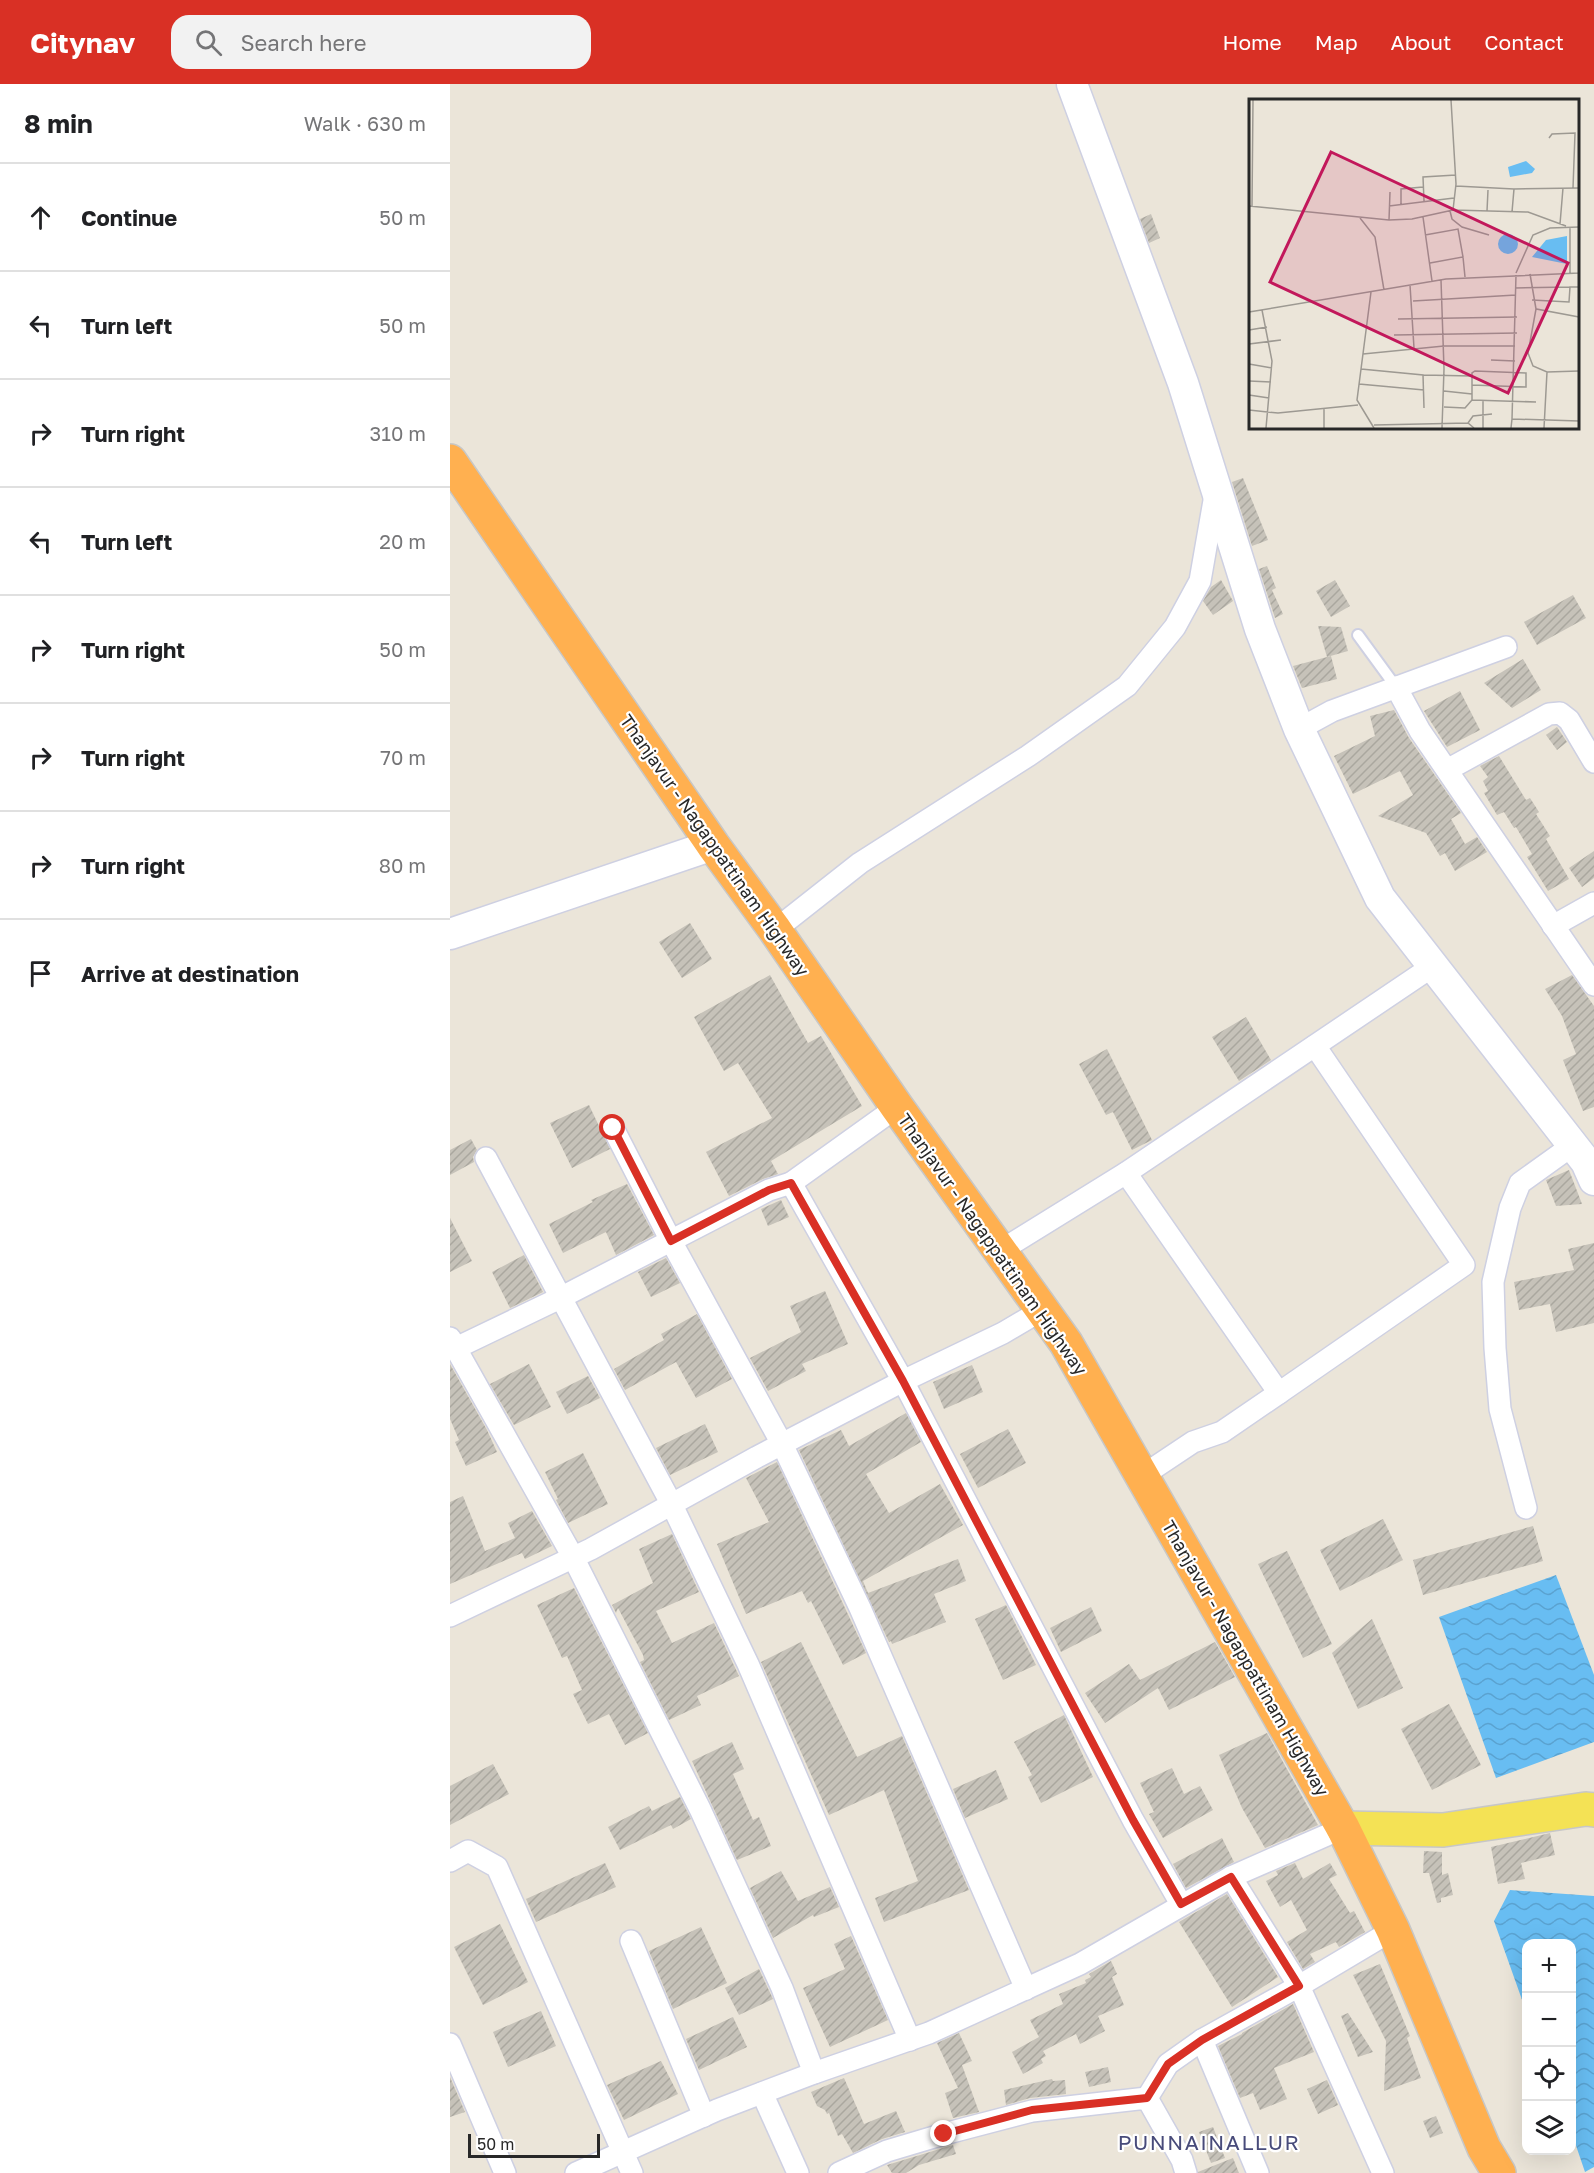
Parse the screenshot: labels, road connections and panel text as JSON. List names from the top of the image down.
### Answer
{
  "streets": {
    "highway": ["Thanjavur - Nagappattinam Highway"]
  },
  "districts": ["PUNNAINALLUR"],
  "scale_bar": "50 m",
  "page": {
    "header": "Citynav",
    "search": "Search here",
    "nav": [
      "Home",
      "Map",
      "About",
      "Contact"
    ],
    "heading": ["8 min", "Walk · 630 m"],
    "list": [
      ["Continue", "50 m"],
      ["Turn left", "50 m"],
      ["Turn right", "310 m"],
      ["Turn left", "20 m"],
      ["Turn right", "50 m"],
      ["Turn right", "70 m"],
      ["Turn right", "80 m"],
      "Arrive at destination"
    ],
    "map_buttons": ["+", "−"],
    "scale": "50 m"
  }
}
